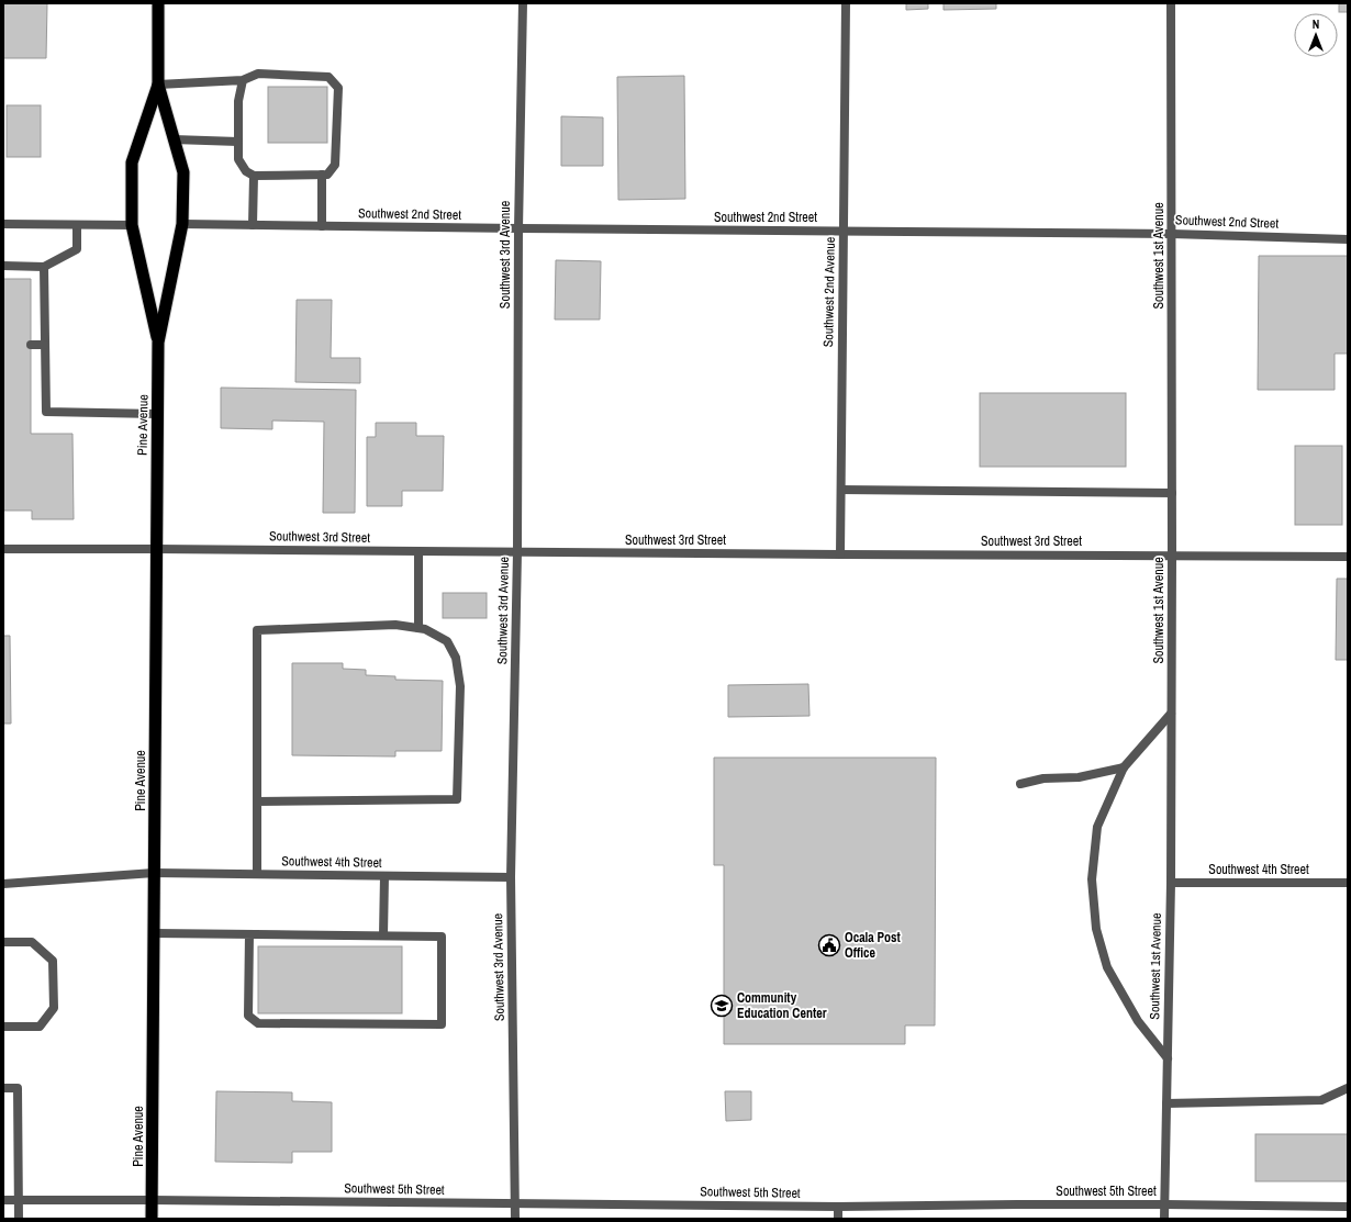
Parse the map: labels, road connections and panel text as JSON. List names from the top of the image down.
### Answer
{
  "streets": {
    "highway": ["Pine Avenue"],
    "street": [
      "Southwest 2nd Street",
      "Southwest 3rd Avenue",
      "Southwest 1st Avenue",
      "Southwest 2nd Avenue",
      "Southwest 3rd Street",
      "Southwest 4th Street",
      "Southwest 5th Street"
    ]
  },
  "crossings": [
    ["Southwest 2nd Street", "Southwest 3rd Avenue"],
    ["Southwest 2nd Street", "Southwest 1st Avenue"],
    ["Southwest 2nd Street", "Southwest 2nd Avenue"],
    ["Southwest 2nd Street", "Pine Avenue"],
    ["Southwest 3rd Avenue", "Southwest 3rd Street"],
    ["Southwest 3rd Avenue", "Southwest 4th Street"],
    ["Southwest 3rd Avenue", "Southwest 5th Street"],
    ["Southwest 1st Avenue", "Southwest 3rd Street"],
    ["Southwest 1st Avenue", "Southwest 4th Street"],
    ["Southwest 1st Avenue", "Southwest 5th Street"],
    ["Southwest 2nd Avenue", "Southwest 3rd Street"],
    ["Pine Avenue", "Southwest 3rd Street"],
    ["Pine Avenue", "Southwest 4th Street"],
    ["Pine Avenue", "Southwest 5th Street"]
  ],
  "places": {
    "public building": ["Ocala Post Office"],
    "school or university": ["Community Education Center"]
  },
  "north": "top"
}
